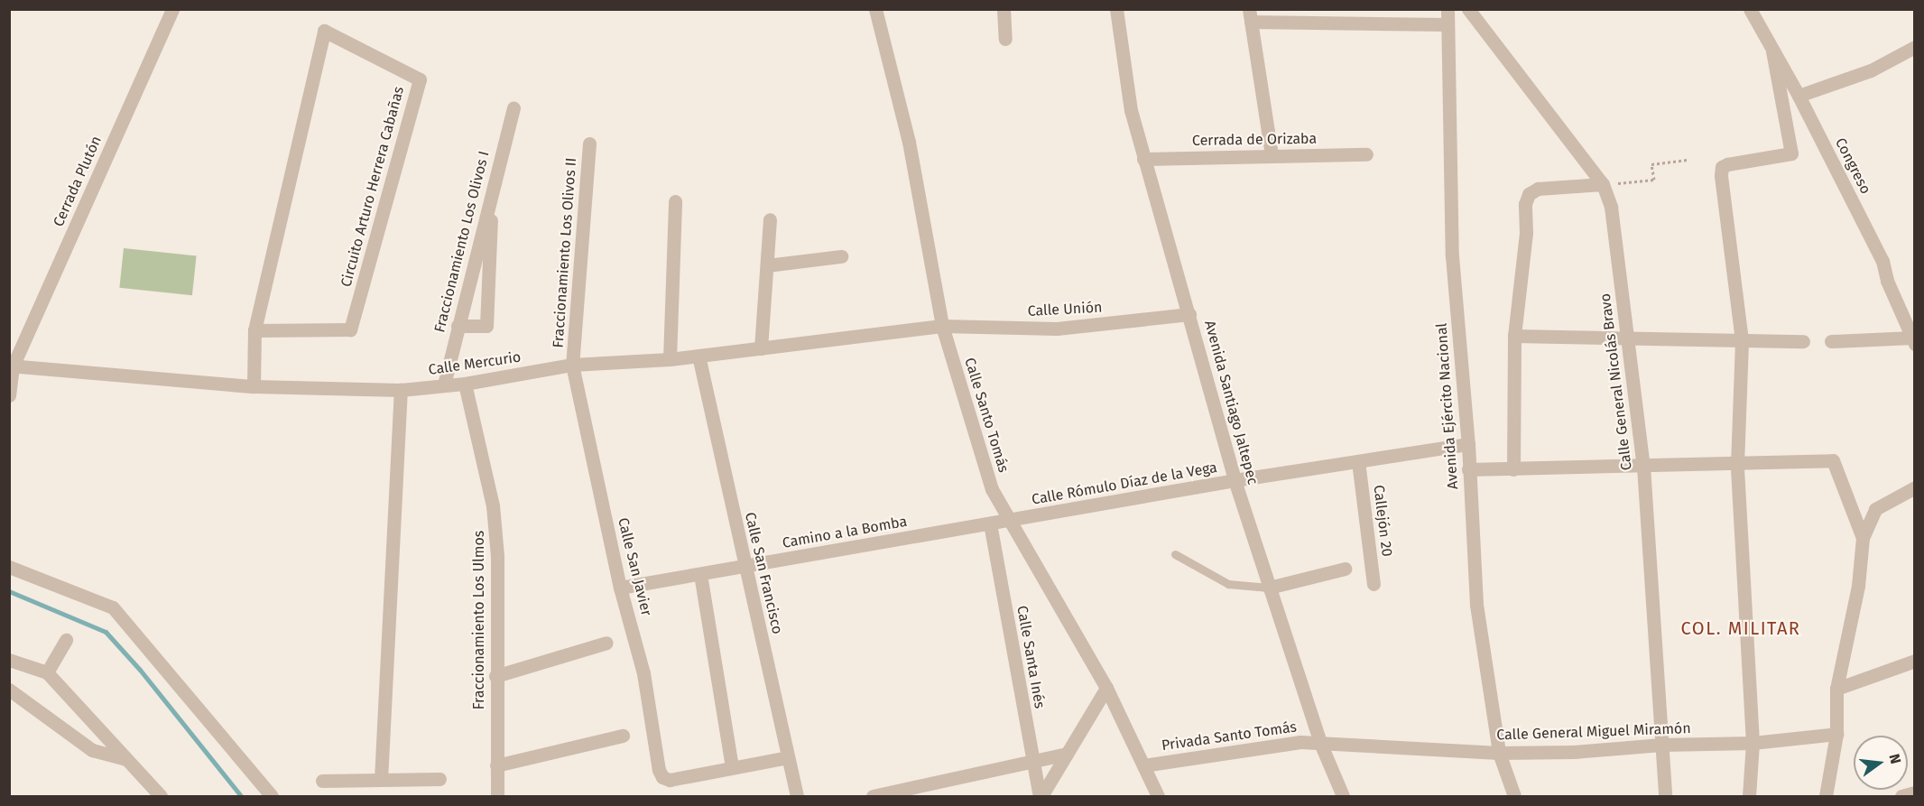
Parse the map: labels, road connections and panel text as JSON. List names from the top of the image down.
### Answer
{
  "streets": {
    "street": [
      "Cerrada de Orizaba",
      "Congreso",
      "Cerrada Plutón",
      "Circuito Arturo Herrera Cabañas",
      "Fraccionamiento Los Olivos I",
      "Fraccionamiento Los Olivos II",
      "Calle Unión",
      "Calle Mercurio",
      "Calle General Nicolás Bravo",
      "Avenida Santiago Jaltepec",
      "Avenida Ejército Nacional",
      "Calle Santo Tomás",
      "Calle Rómulo Díaz de la Vega",
      "Callejón 20",
      "Camino a la Bomba",
      "Calle San Javier",
      "Calle San Francisco",
      "Fraccionamiento Los Ulmos",
      "Calle Santa Inés",
      "Calle General Miguel Miramón",
      "Privada Santo Tomás"
    ]
  },
  "crossings": [
    ["Cerrada de Orizaba", "Avenida Santiago Jaltepec"],
    ["Cerrada Plutón", "Calle Mercurio"],
    ["Circuito Arturo Herrera Cabañas", "Calle Mercurio"],
    ["Fraccionamiento Los Olivos I", "Calle Mercurio"],
    ["Fraccionamiento Los Olivos II", "Calle Mercurio"],
    ["Fraccionamiento Los Olivos II", "Calle San Javier"],
    ["Calle Unión", "Calle Mercurio"],
    ["Calle Unión", "Avenida Santiago Jaltepec"],
    ["Calle Unión", "Calle Santo Tomás"],
    ["Calle Mercurio", "Calle Santo Tomás"],
    ["Calle Mercurio", "Calle San Javier"],
    ["Calle Mercurio", "Calle San Francisco"],
    ["Calle Mercurio", "Fraccionamiento Los Ulmos"],
    ["Calle General Nicolás Bravo", "Calle General Miguel Miramón"],
    ["Avenida Santiago Jaltepec", "Calle Rómulo Díaz de la Vega"],
    ["Avenida Santiago Jaltepec", "Calle General Miguel Miramón"],
    ["Avenida Santiago Jaltepec", "Privada Santo Tomás"],
    ["Avenida Ejército Nacional", "Calle Rómulo Díaz de la Vega"],
    ["Avenida Ejército Nacional", "Calle General Miguel Miramón"],
    ["Calle Santo Tomás", "Calle Rómulo Díaz de la Vega"],
    ["Calle Santo Tomás", "Camino a la Bomba"],
    ["Calle Santo Tomás", "Privada Santo Tomás"],
    ["Calle Rómulo Díaz de la Vega", "Callejón 20"],
    ["Calle Rómulo Díaz de la Vega", "Camino a la Bomba"],
    ["Camino a la Bomba", "Calle San Javier"],
    ["Camino a la Bomba", "Calle San Francisco"],
    ["Camino a la Bomba", "Calle Santa Inés"],
    ["Calle General Miguel Miramón", "Privada Santo Tomás"]
  ],
  "districts": ["COL. MILITAR"],
  "north": "right"
}
